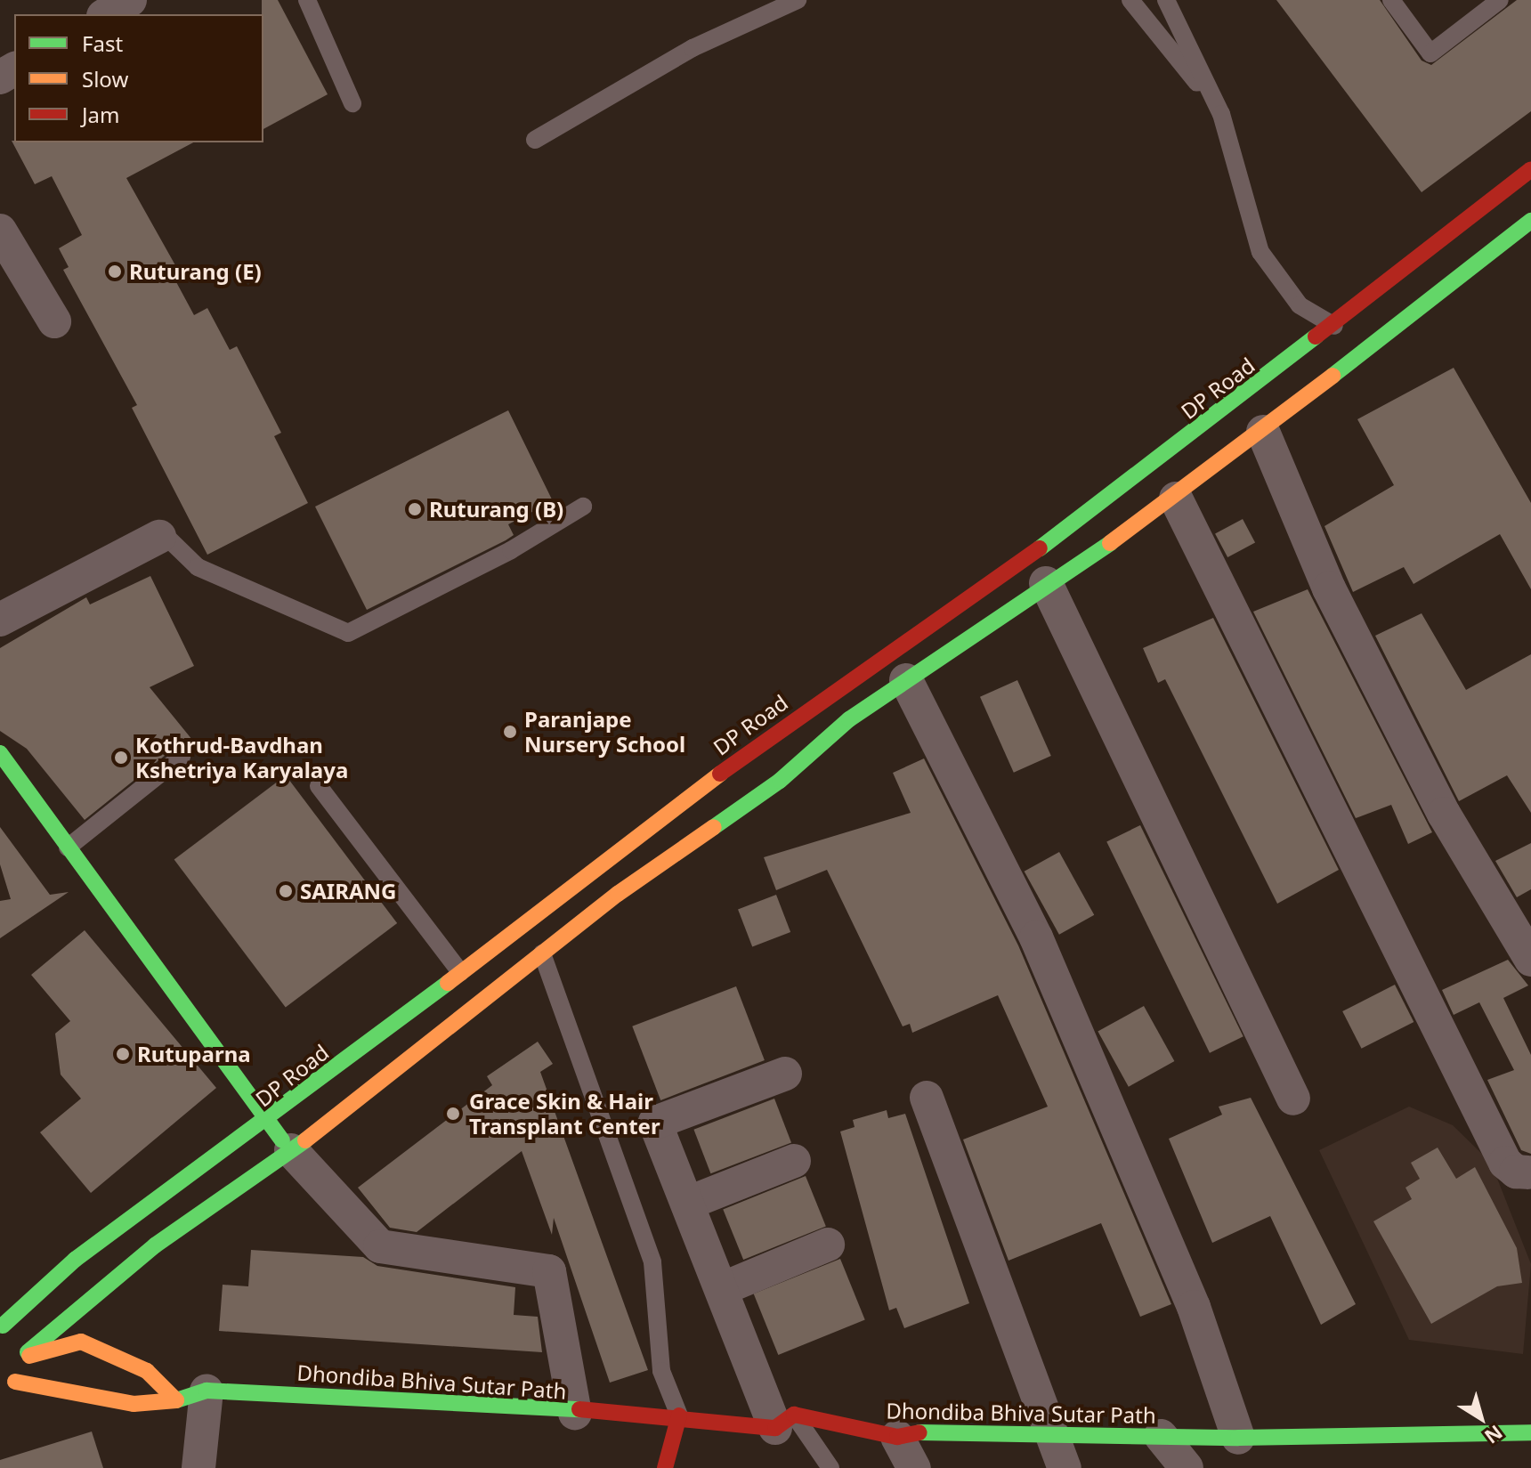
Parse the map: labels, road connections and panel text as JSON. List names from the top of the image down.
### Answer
{
  "streets": {
    "main road": ["DP Road", "Dhondiba Bhiva Sutar Path"]
  },
  "places": [
    "Ruturang (E)",
    "Ruturang (B)",
    "Paranjape Nursery School",
    "Kothrud-Bavdhan Kshetriya Karyalaya",
    "SAIRANG",
    "Rutuparna",
    "Grace Skin & Hair Transplant Center"
  ],
  "legend": ["Fast", "Slow", "Jam"],
  "north": "bottom right"
}
